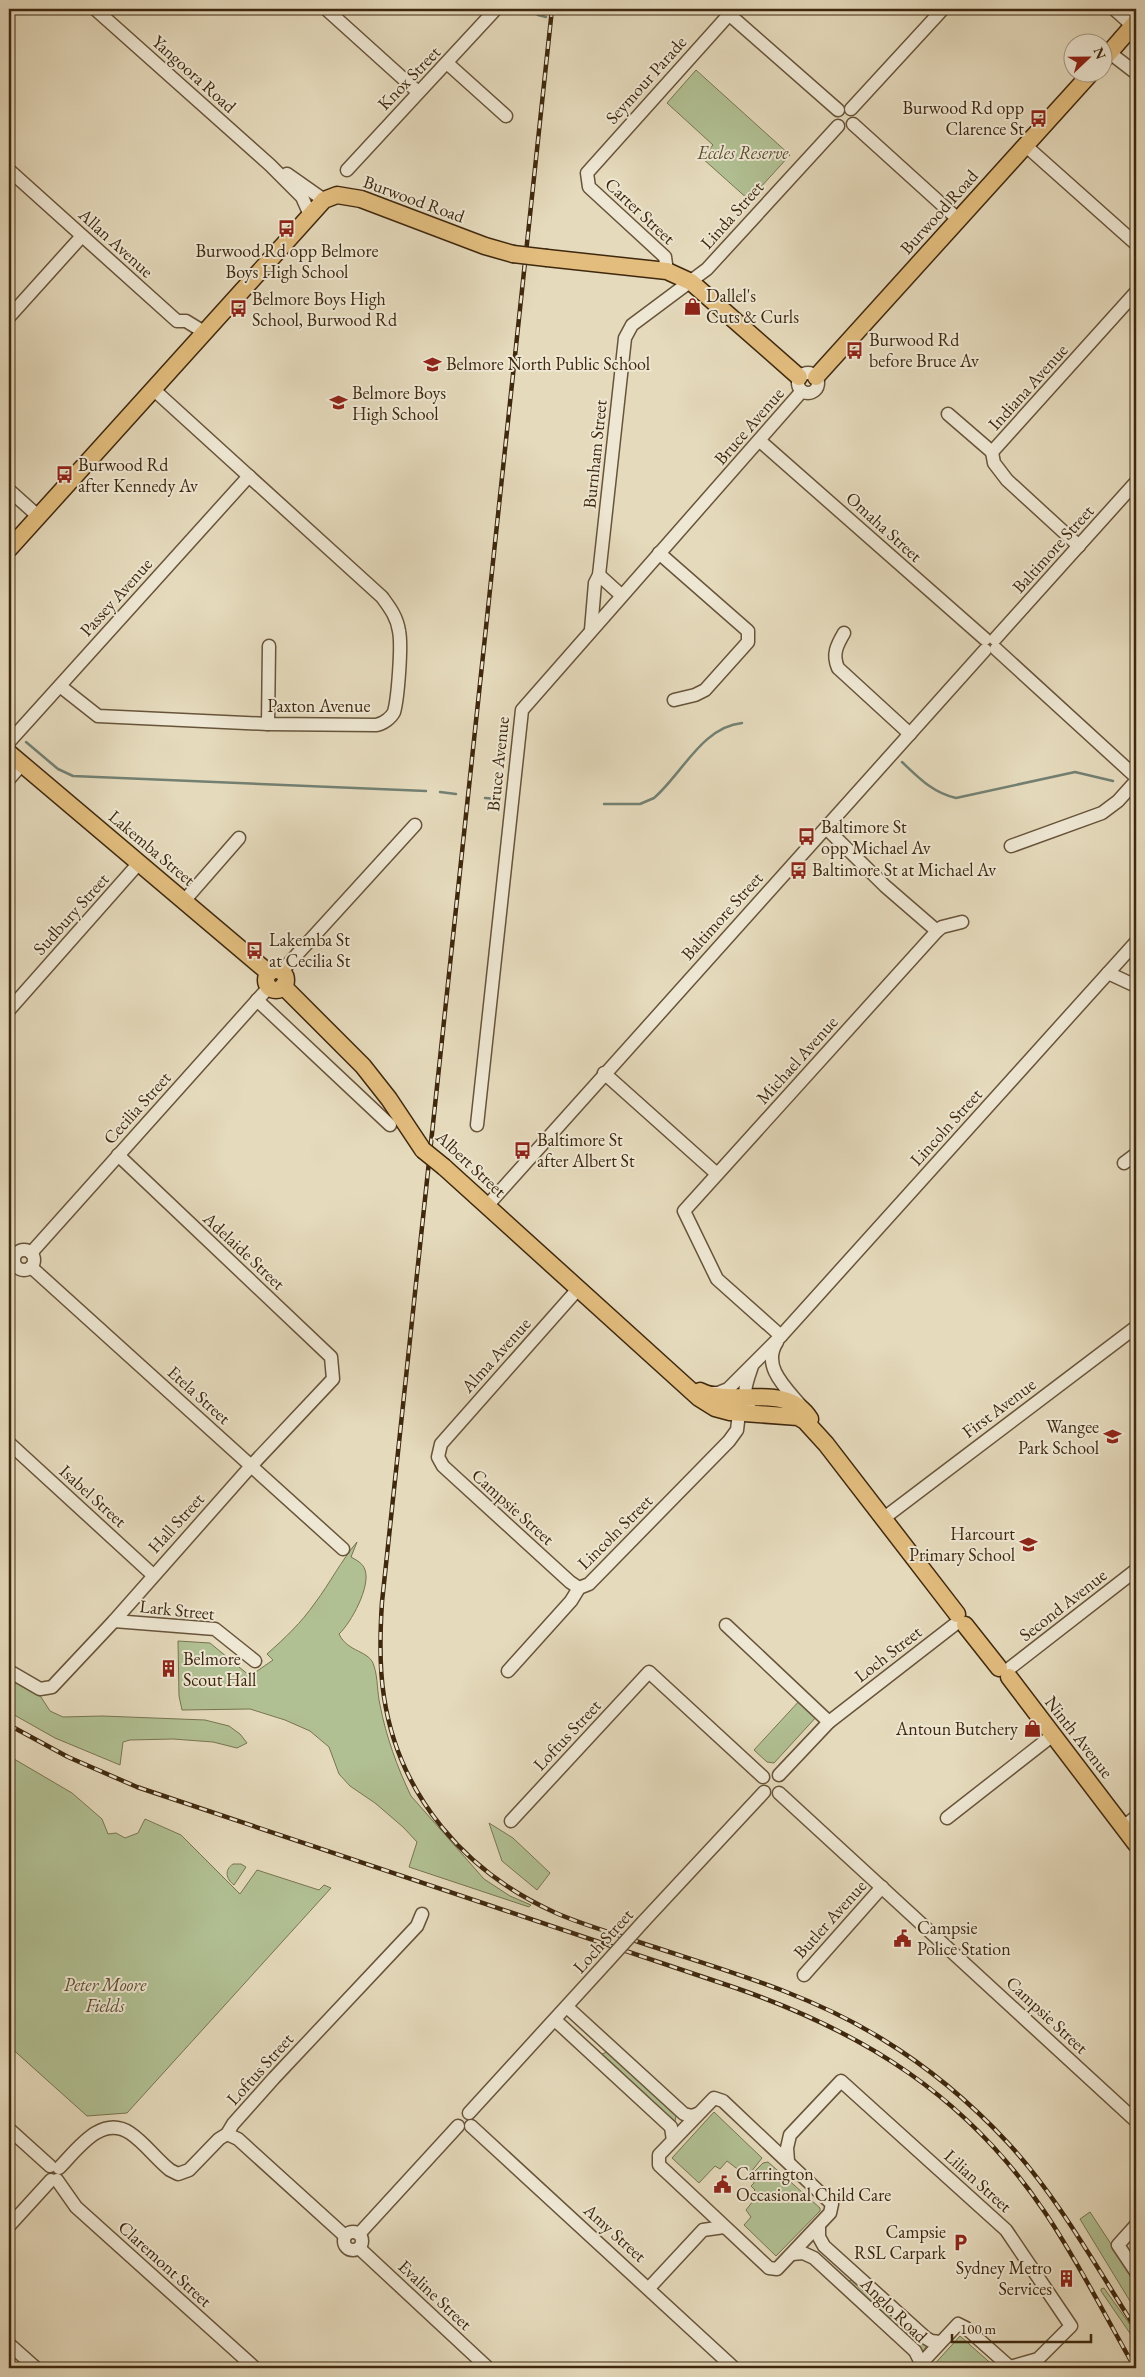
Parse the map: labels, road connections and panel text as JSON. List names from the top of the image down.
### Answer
{
  "streets": {
    "main road": [
      "Burwood Road",
      "Lakemba Street",
      "Albert Street",
      "Ninth Avenue"
    ],
    "street": [
      "Yangoora Road",
      "Knox Street",
      "Seymour Parade",
      "Carter Street",
      "Linda Street",
      "Allan Avenue",
      "Indiana Avenue",
      "Bruce Avenue",
      "Burnham Street",
      "Omaha Street",
      "Baltimore Street",
      "Passey Avenue",
      "Paxton Avenue",
      "Sudbury Street",
      "Michael Avenue",
      "Cecilia Street",
      "Lincoln Street",
      "Adelaide Street",
      "Alma Avenue",
      "Etela Street",
      "First Avenue",
      "Isabel Street",
      "Campsie Street",
      "Hall Street",
      "Second Avenue",
      "Lark Street",
      "Loch Street",
      "Loftus Street",
      "Butler Avenue",
      "Lilian Street",
      "Amy Street",
      "Claremont Street",
      "Evaline Street",
      "Anglo Road"
    ]
  },
  "crossings": [
    ["Yangoora Road", "Burwood Road"],
    ["Seymour Parade", "Carter Street"],
    ["Burwood Road", "Carter Street"],
    ["Burwood Road", "Linda Street"],
    ["Burwood Road", "Bruce Avenue"],
    ["Burwood Road", "Burnham Street"],
    ["Linda Street", "Burnham Street"],
    ["Indiana Avenue", "Baltimore Street"],
    ["Bruce Avenue", "Burnham Street"],
    ["Bruce Avenue", "Omaha Street"],
    ["Omaha Street", "Baltimore Street"],
    ["Baltimore Street", "Albert Street"],
    ["Passey Avenue", "Paxton Avenue"],
    ["Lakemba Street", "Sudbury Street"],
    ["Lakemba Street", "Cecilia Street"],
    ["Lakemba Street", "Albert Street"],
    ["Michael Avenue", "Lincoln Street"],
    ["Cecilia Street", "Albert Street"],
    ["Cecilia Street", "Adelaide Street"],
    ["Lincoln Street", "Albert Street"],
    ["Lincoln Street", "Campsie Street"],
    ["Albert Street", "Alma Avenue"],
    ["Albert Street", "Ninth Avenue"],
    ["Adelaide Street", "Hall Street"],
    ["Alma Avenue", "Campsie Street"],
    ["Etela Street", "Hall Street"],
    ["First Avenue", "Ninth Avenue"],
    ["Isabel Street", "Hall Street"],
    ["Campsie Street", "Loch Street"],
    ["Campsie Street", "Loftus Street"],
    ["Campsie Street", "Butler Avenue"],
    ["Hall Street", "Lark Street"],
    ["Second Avenue", "Ninth Avenue"],
    ["Loch Street", "Loftus Street"],
    ["Loch Street", "Ninth Avenue"],
    ["Loch Street", "Amy Street"],
    ["Loch Street", "Evaline Street"],
    ["Loftus Street", "Claremont Street"]
  ],
  "parks": ["Eccles Reserve", "Peter Moore Fields"],
  "places": {
    "bus stop": [
      "Burwood Rd opp Clarence St",
      "Burwood Rd opp Belmore Boys High School",
      "Belmore Boys High School, Burwood Rd",
      "Burwood Rd before Bruce Av",
      "Burwood Rd after Kennedy Av",
      "Baltimore St opp Michael Av",
      "Baltimore St at Michael Av",
      "Lakemba St at Cecilia St",
      "Baltimore St after Albert St"
    ],
    "shop": ["Dallel's Cuts & Curls", "Antoun Butchery"],
    "school or university": [
      "Belmore North Public School",
      "Belmore Boys High School",
      "Wangee Park School",
      "Harcourt Primary School"
    ],
    "building": ["Belmore Scout Hall", "Sydney Metro Services"],
    "public building": ["Campsie Police Station", "Carrington Occasional Child Care"],
    "parking": ["Campsie RSL Carpark"]
  },
  "scale_bar": "100 m",
  "north": "right"
}
